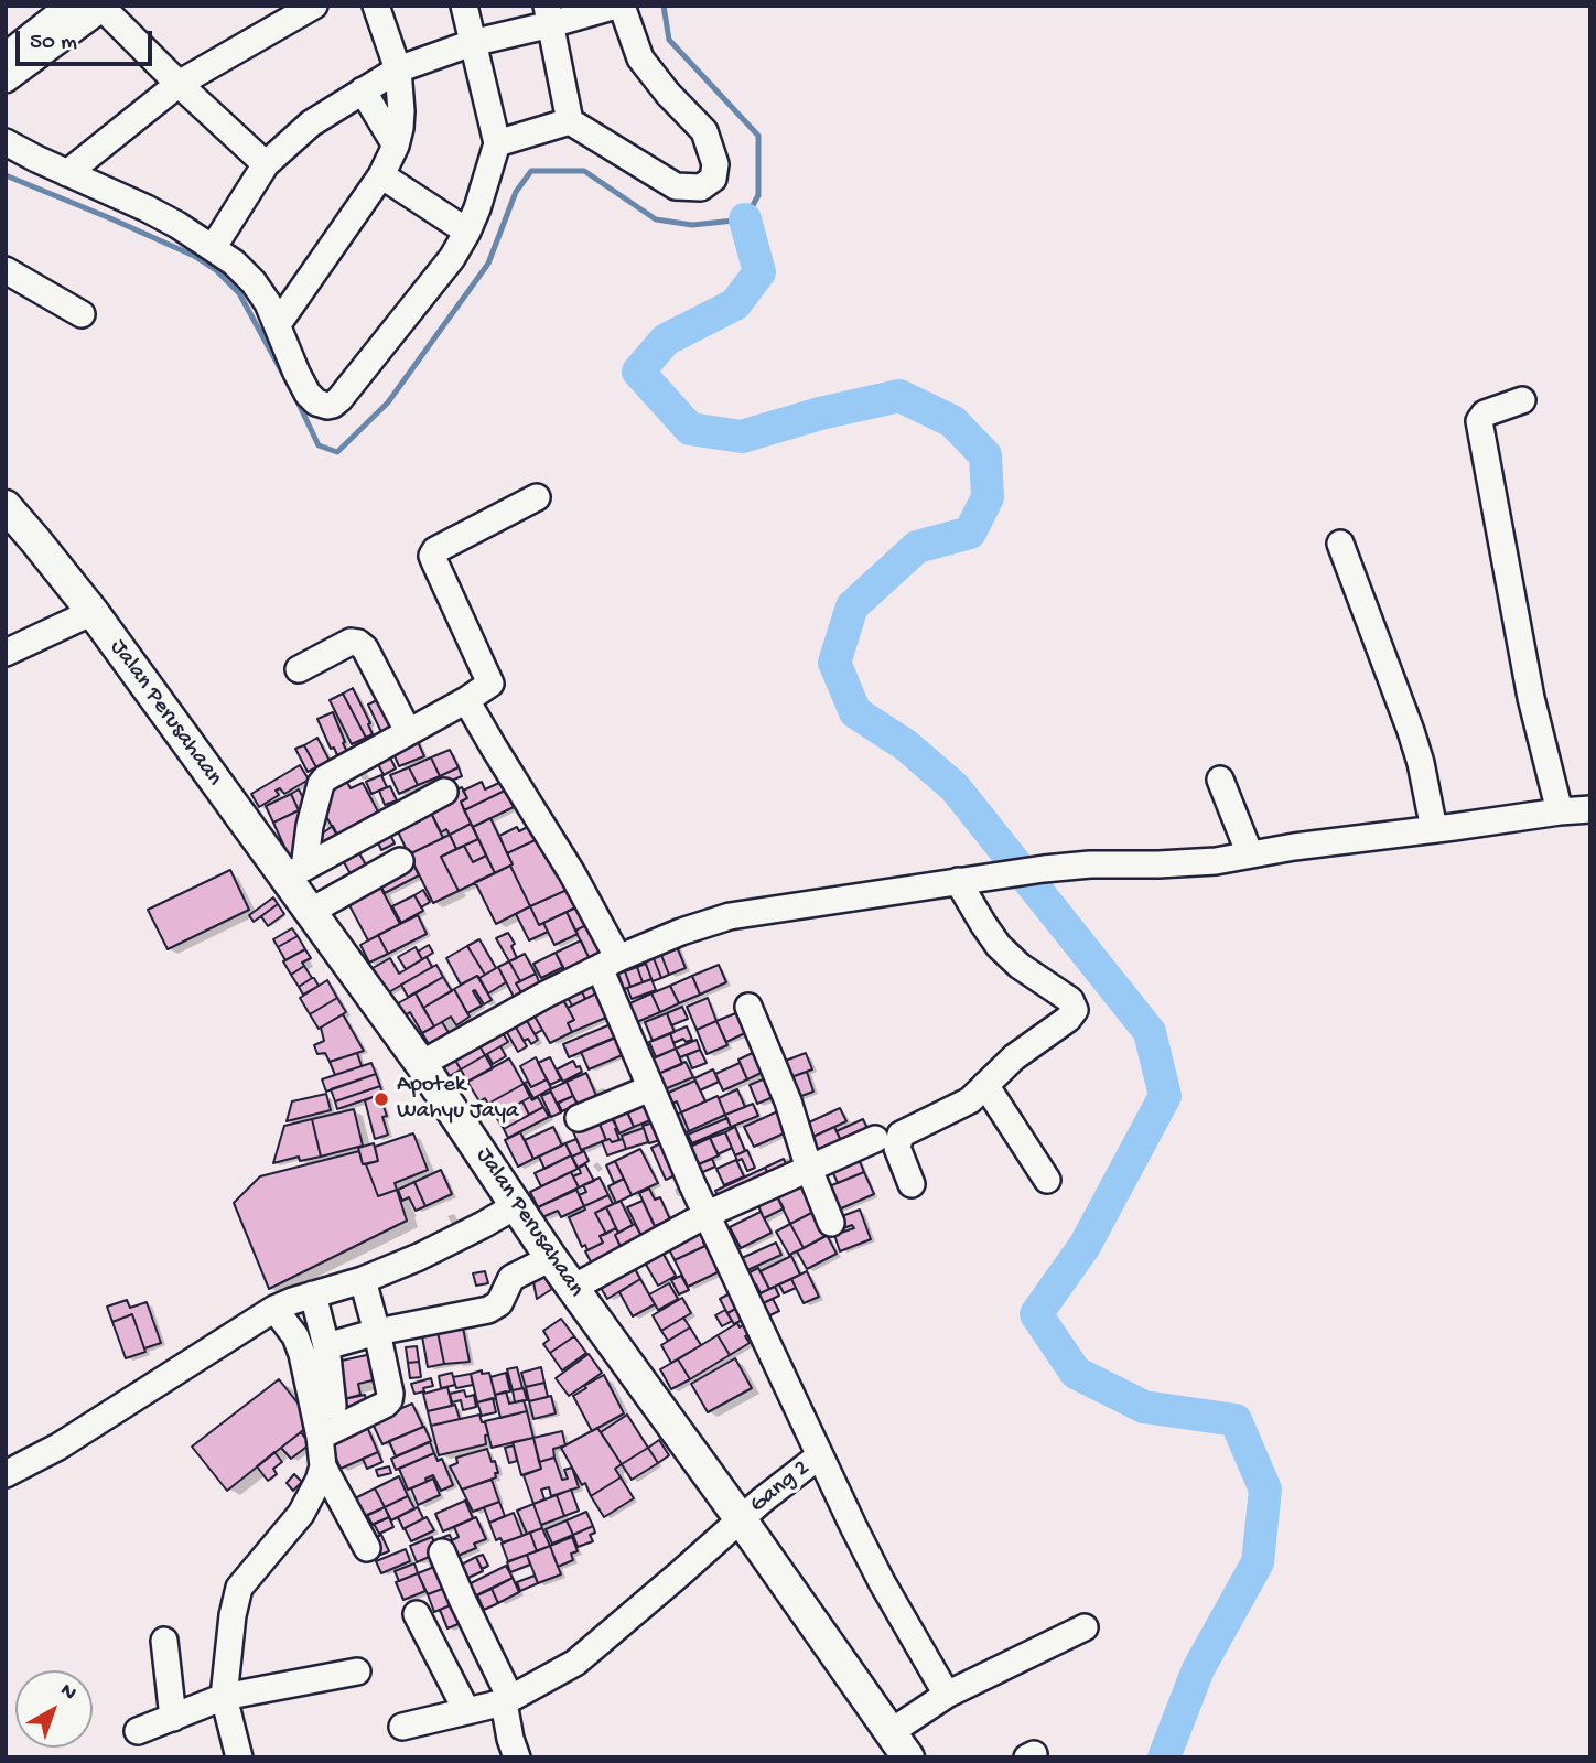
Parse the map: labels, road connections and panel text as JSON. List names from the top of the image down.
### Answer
{
  "streets": {
    "main road": ["Jalan Perusahaan"],
    "street": ["Gang 2"]
  },
  "crossings": [
    ["Jalan Perusahaan", "Gang 2"]
  ],
  "places": ["Apotek Wahyu Jaya"],
  "scale_bar": "50 m",
  "north": "top right"
}
